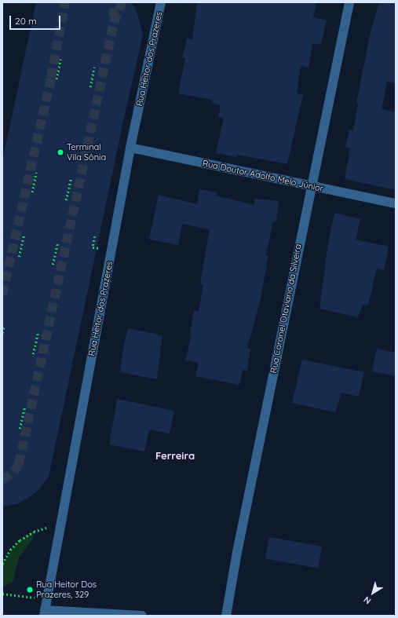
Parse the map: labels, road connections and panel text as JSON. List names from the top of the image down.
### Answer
{
  "streets": {
    "street": ["Rua Heitor dos Prazeres", "Rua Doutor Adolfo Melo Júnior", "Rua Coronel Otaviano da Silveira"]
  },
  "crossings": [
    ["Rua Heitor dos Prazeres", "Rua Doutor Adolfo Melo Júnior"],
    ["Rua Doutor Adolfo Melo Júnior", "Rua Coronel Otaviano da Silveira"]
  ],
  "districts": ["Ferreira"],
  "places": ["Terminal Vila Sônia", "Rua Heitor Dos Prazeres, 329"],
  "scale_bar": "20 m",
  "north": "bottom left"
}
